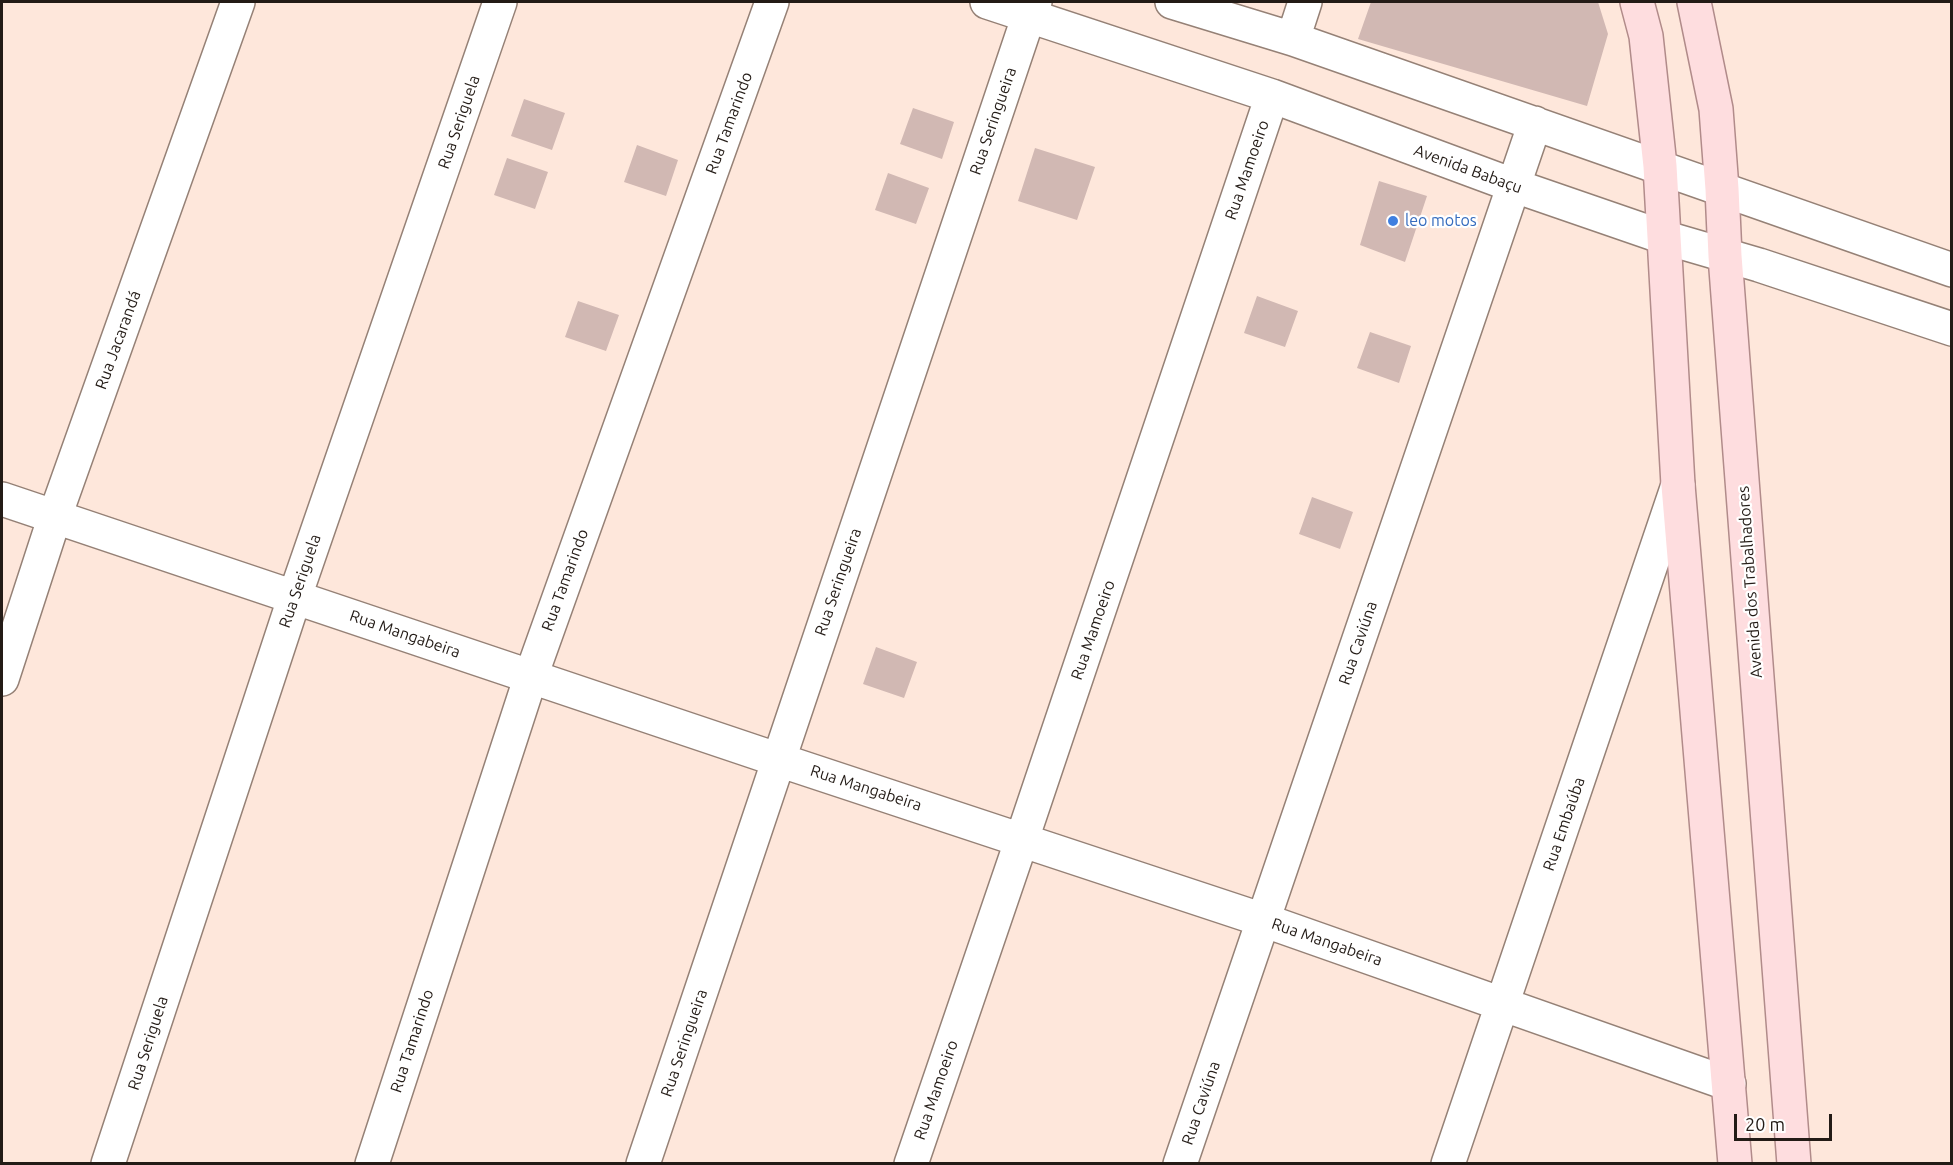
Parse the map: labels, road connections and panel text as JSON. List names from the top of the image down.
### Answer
{
  "streets": {
    "main road": ["Avenida dos Trabalhadores"],
    "street": [
      "Rua Seringueira",
      "Rua Seriguela",
      "Rua Tamarindo",
      "Avenida Babaçu",
      "Rua Mamoeiro",
      "Rua Jacarandá",
      "Rua Mangabeira",
      "Rua Caviúna",
      "Rua Embaúba"
    ]
  },
  "crossings": [
    ["Rua Seringueira", "Avenida Babaçu"],
    ["Rua Seringueira", "Rua Mangabeira"],
    ["Rua Seriguela", "Rua Mangabeira"],
    ["Rua Tamarindo", "Rua Mangabeira"],
    ["Avenida Babaçu", "Rua Mamoeiro"],
    ["Avenida Babaçu", "Avenida dos Trabalhadores"],
    ["Avenida Babaçu", "Rua Caviúna"],
    ["Rua Mamoeiro", "Rua Mangabeira"],
    ["Rua Jacarandá", "Rua Mangabeira"],
    ["Rua Mangabeira", "Rua Caviúna"],
    ["Rua Mangabeira", "Rua Embaúba"]
  ],
  "places": ["leo motos"],
  "scale_bar": "20 m"
}
